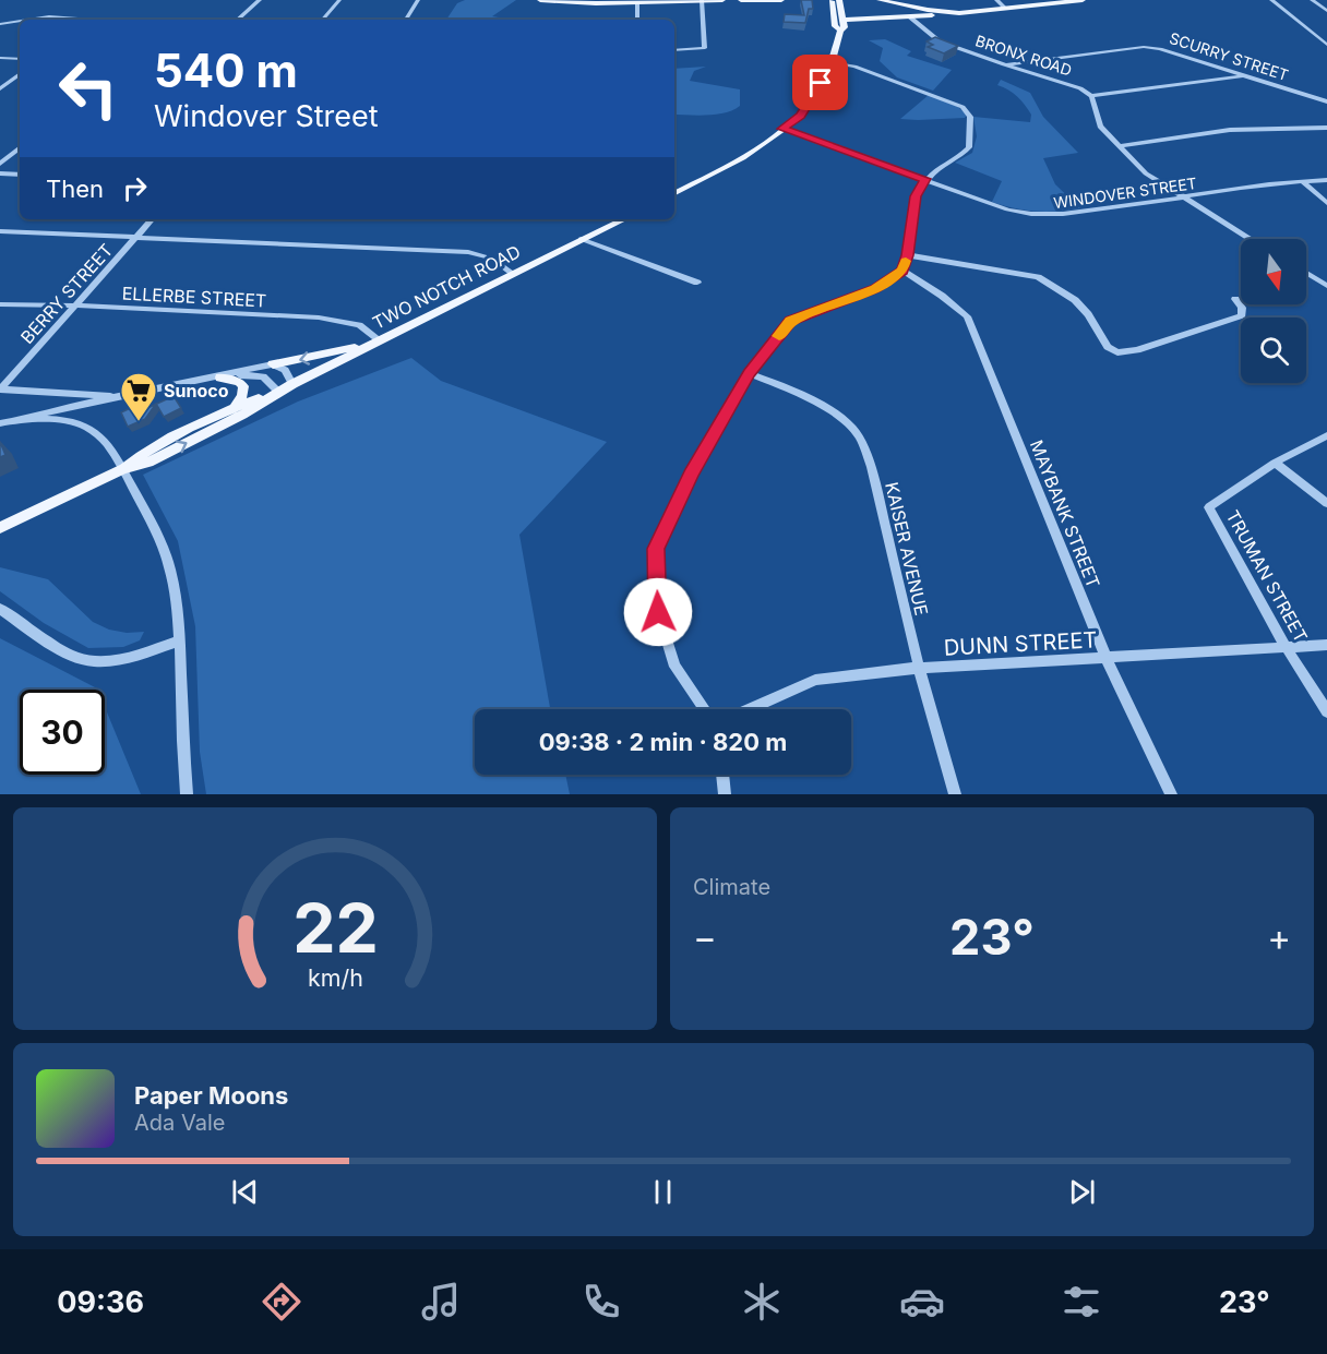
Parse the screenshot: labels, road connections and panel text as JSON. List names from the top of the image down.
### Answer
{
  "streets": {
    "main road": ["TWO NOTCH ROAD"],
    "street": [
      "BRONX ROAD",
      "SCURRY STREET",
      "WINDOVER STREET",
      "BERRY STREET",
      "ELLERBE STREET",
      "MAYBANK STREET",
      "KAISER AVENUE",
      "TRUMAN STREET",
      "DUNN STREET"
    ]
  },
  "crossings": [
    ["BRONX ROAD", "SCURRY STREET"],
    ["TWO NOTCH ROAD", "ELLERBE STREET"],
    ["BERRY STREET", "ELLERBE STREET"],
    ["MAYBANK STREET", "DUNN STREET"],
    ["KAISER AVENUE", "DUNN STREET"],
    ["TRUMAN STREET", "DUNN STREET"]
  ],
  "places": {
    "supermarket": ["Sunoco"]
  },
  "north": "bottom",
  "page": {
    "turn": ["540 m", "Windover Street"],
    "then": "Then",
    "limit": "30",
    "trip": "09:38 · 2 min · 820 m",
    "tile": "Climate",
    "heat": ["−", "23°", "+"],
    "song": ["Paper Moons", "Ada Vale"],
    "tabs": ["09:36", "23°"],
    "gauge": ["22", "km/h"]
  }
}
